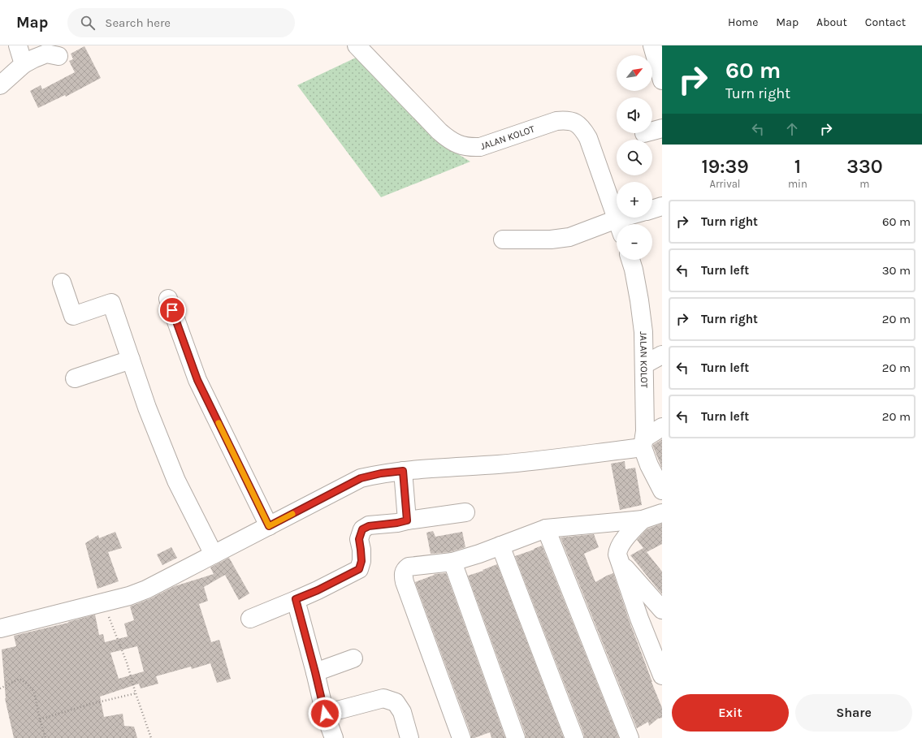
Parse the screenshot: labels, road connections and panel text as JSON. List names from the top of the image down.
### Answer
{
  "streets": {
    "street": ["JALAN KOLOT"]
  },
  "north": "top right",
  "page": {
    "header": "Map",
    "search": "Search here",
    "nav": [
      "Home",
      "Map",
      "About",
      "Contact"
    ],
    "turn": ["60 m", "Turn right"],
    "map_buttons": ["+", "−"],
    "eta": [
      "19:39",
      "Arrival",
      "1",
      "min",
      "330",
      "m"
    ],
    "list": [
      {
        "name": "Turn right",
        "value": "60 m"
      },
      {
        "name": "Turn left",
        "value": "30 m"
      },
      {
        "name": "Turn right",
        "value": "20 m"
      },
      {
        "name": "Turn left",
        "value": "20 m"
      },
      {
        "name": "Turn left",
        "value": "20 m"
      }
    ],
    "buttons": ["Exit", "Share"]
  }
}
